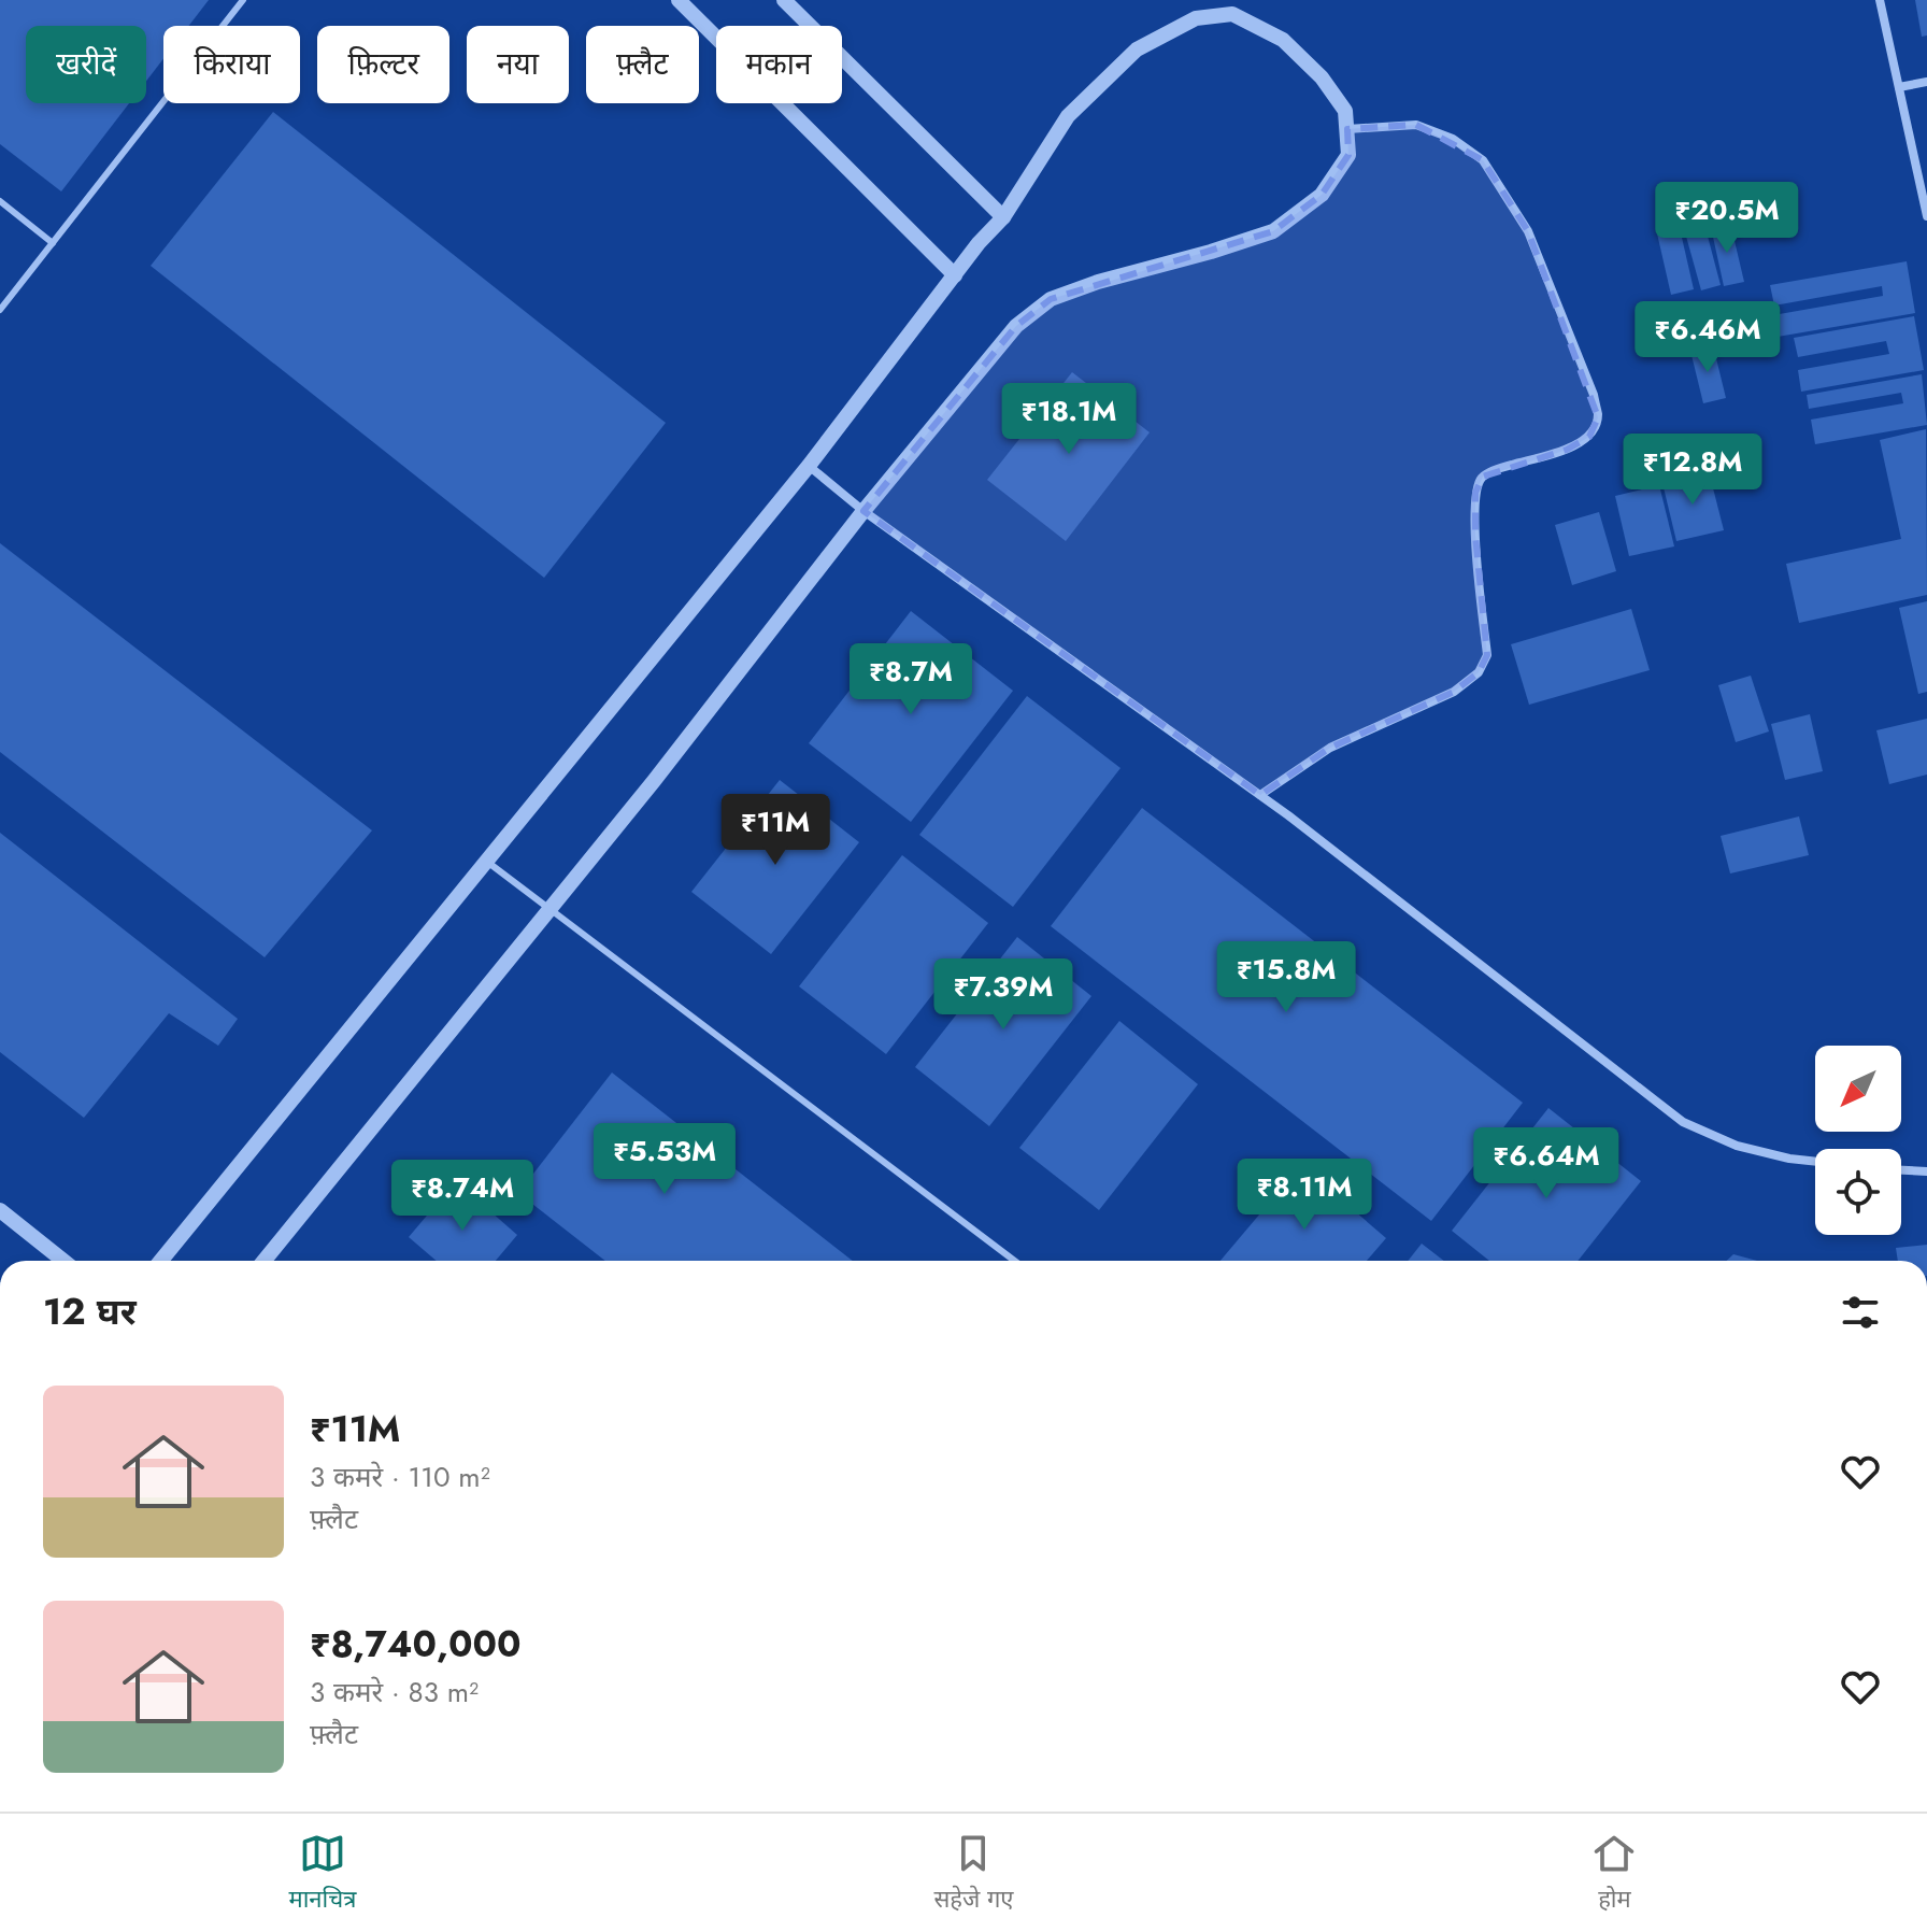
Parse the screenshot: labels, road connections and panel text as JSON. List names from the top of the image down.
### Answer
{
  "north": "bottom left",
  "page": {
    "chip": [
      "खरीदें",
      "किराया",
      "फ़िल्टर",
      "नया",
      "फ़्लैट",
      "मकान"
    ],
    "price": [
      "₹20.5M",
      "₹6.46M",
      "₹18.1M",
      "₹12.8M",
      "₹8.7M",
      "₹11M",
      "₹15.8M",
      "₹7.39M",
      "₹5.53M",
      "₹6.64M",
      "₹8.11M",
      "₹8.74M"
    ],
    "heading": "12 घर",
    "list": [
      {
        "name": "₹11M",
        "note": "3 कमरे · 110 m² · फ़्लैट"
      },
      {
        "name": "₹8,740,000",
        "note": "3 कमरे · 83 m² · फ़्लैट"
      }
    ],
    "tabs": ["मानचित्र", "सहेजे गए", "होम"]
  }
}
